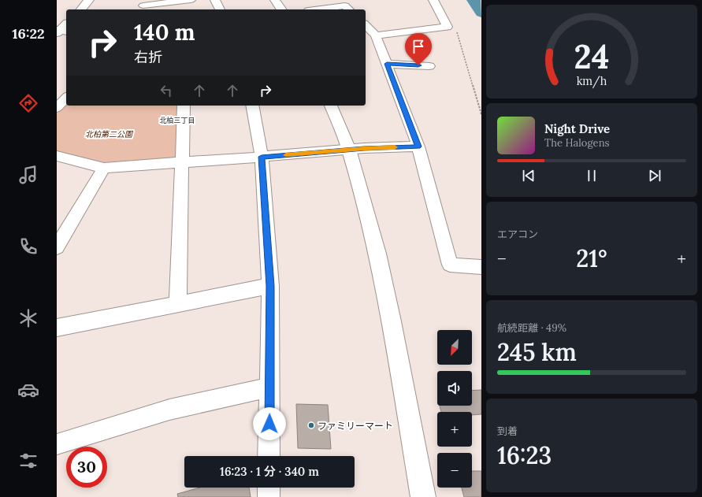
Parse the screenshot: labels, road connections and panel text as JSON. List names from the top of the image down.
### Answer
{
  "districts": ["北柏三丁目"],
  "parks": ["北柏第二公園"],
  "places": ["ファミリーマート"],
  "north": "bottom left",
  "page": {
    "tabs": "16:22",
    "turn": ["140 m", "右折"],
    "song": ["Night Drive", "The Halogens"],
    "tile": [
      "エアコン",
      ["航続距離 · 49%", "245 km"],
      ["到着", "16:23"]
    ],
    "heat": ["−", "21°", "+"],
    "map_buttons": ["+", "−"],
    "limit": "30",
    "trip": "16:23 · 1 分 · 340 m",
    "gauge": ["24", "km/h"]
  }
}
